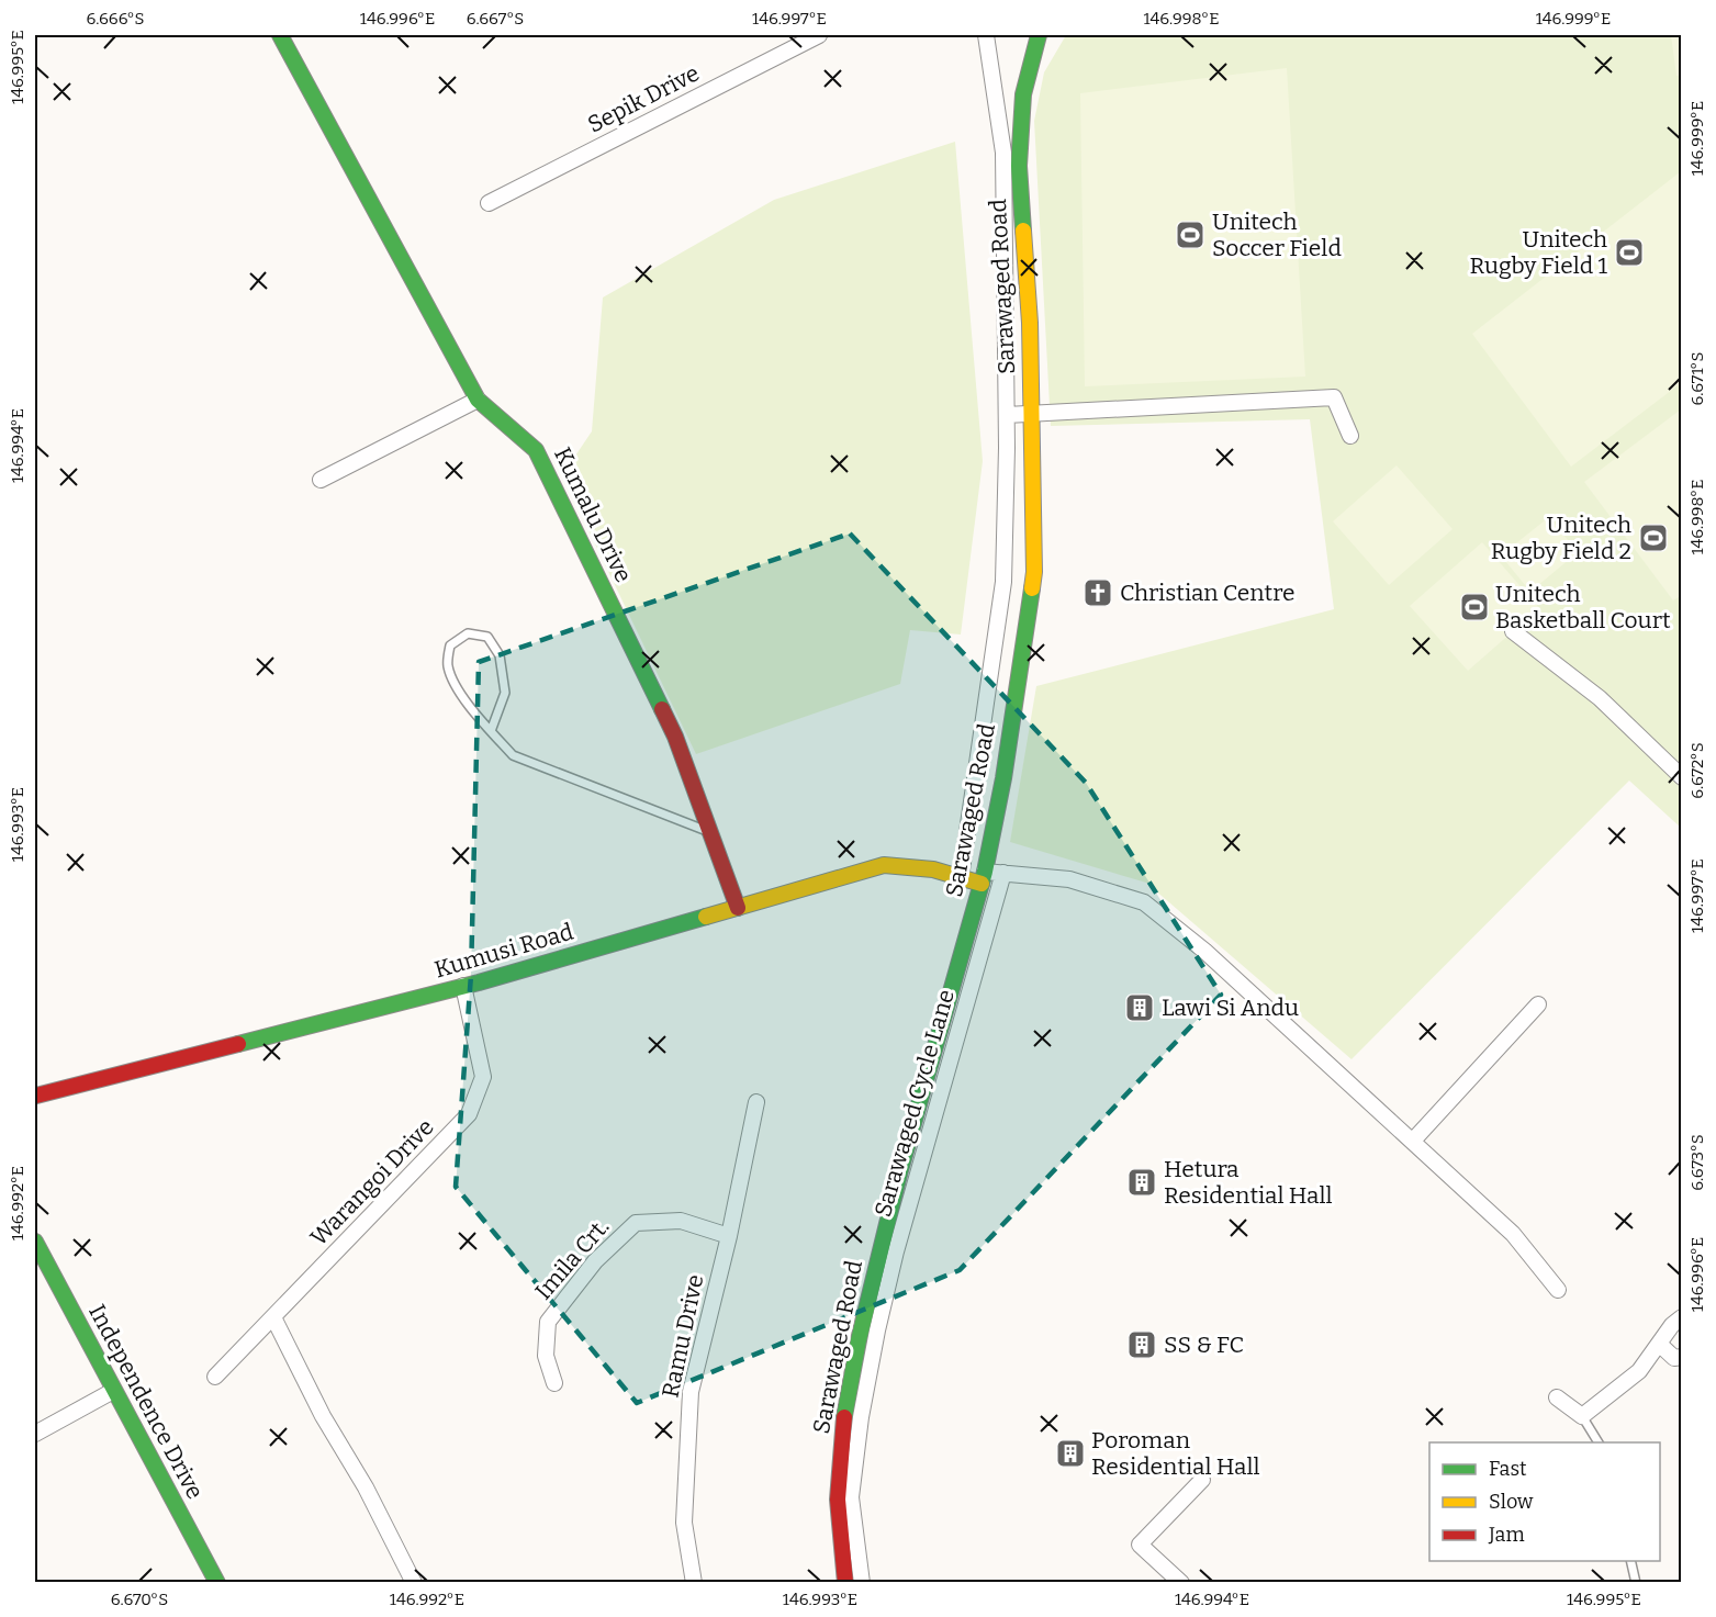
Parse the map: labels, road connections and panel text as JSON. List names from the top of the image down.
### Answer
{
  "streets": {
    "street": [
      "Sarawaged Road",
      "Kumalu Drive",
      "Kumusi Road",
      "Sarawaged Cycle Lane",
      "Warangoi Drive",
      "Imila Crt.",
      "Ramu Drive",
      "Independence Drive"
    ]
  },
  "crossings": [
    ["Sarawaged Road", "Kumusi Road"],
    ["Kumalu Drive", "Kumusi Road"],
    ["Kumusi Road", "Warangoi Drive"],
    ["Imila Crt.", "Ramu Drive"]
  ],
  "places": {
    "sports": [
      "Unitech Soccer Field",
      "Unitech Rugby Field 1",
      "Unitech Rugby Field 2",
      "Unitech Basketball Court"
    ],
    "church": ["Christian Centre"],
    "building": [
      "Lawi Si Andu",
      "Hetura Residential Hall",
      "SS & FC",
      "Poroman Residential Hall"
    ]
  },
  "legend": ["Fast", "Slow", "Jam"],
  "coordinates": [
    "6.666°S",
    "146.996°E",
    "6.667°S",
    "146.997°E",
    "146.998°E",
    "146.999°E",
    "146.995°E",
    "6.671°S",
    "146.994°E",
    "6.672°S",
    "146.993°E",
    "6.673°S",
    "146.992°E",
    "6.670°S"
  ]
}
